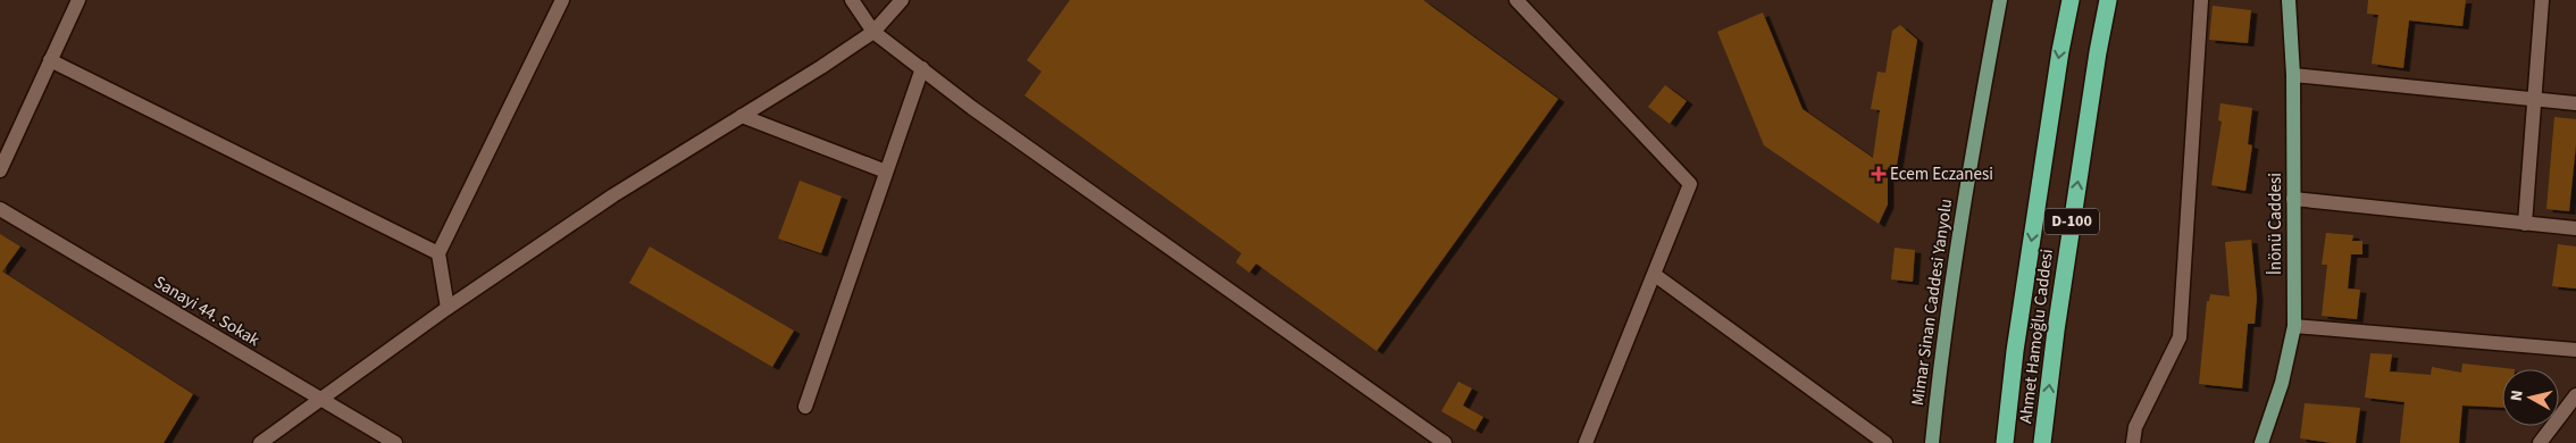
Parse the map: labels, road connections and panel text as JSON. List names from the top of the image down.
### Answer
{
  "streets": {
    "highway": ["D-100", "Ahmet Hamoğlu Caddesi"],
    "main road": ["İnönü Caddesi", "Mimar Sinan Caddesi Yanyolu"],
    "street": ["Sanayi 44. Sokak"]
  },
  "places": {
    "health": ["Ecem Eczanesi"]
  },
  "north": "left"
}
